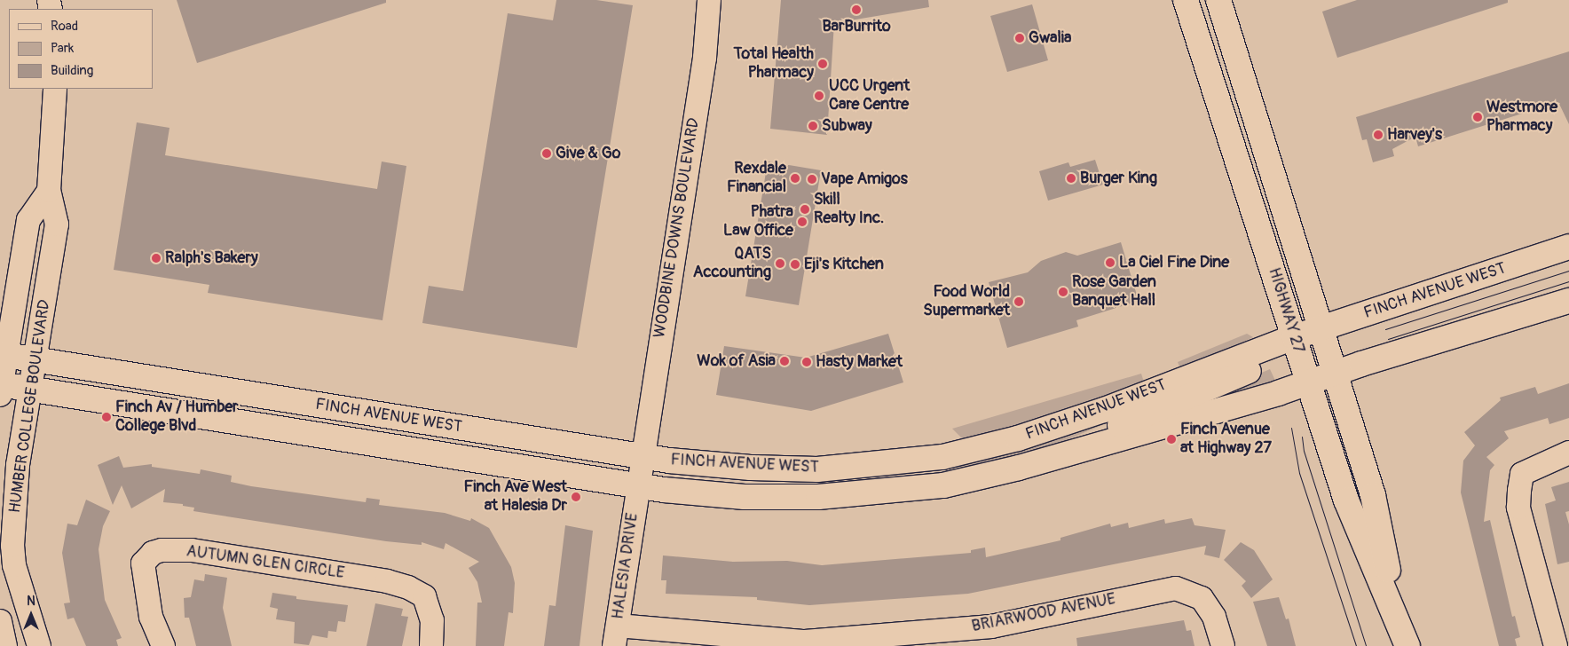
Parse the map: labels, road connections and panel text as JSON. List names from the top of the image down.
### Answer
{
  "streets": {
    "main road": ["FINCH AVENUE WEST", "HIGHWAY 27"],
    "street": [
      "WOODBINE DOWNS BOULEVARD",
      "HUMBER COLLEGE BOULEVARD",
      "AUTUMN GLEN CIRCLE",
      "HALESIA DRIVE",
      "BRIARWOOD AVENUE"
    ]
  },
  "crossings": [
    ["WOODBINE DOWNS BOULEVARD", "FINCH AVENUE WEST"],
    ["WOODBINE DOWNS BOULEVARD", "HALESIA DRIVE"],
    ["FINCH AVENUE WEST", "HIGHWAY 27"],
    ["FINCH AVENUE WEST", "HUMBER COLLEGE BOULEVARD"],
    ["FINCH AVENUE WEST", "HALESIA DRIVE"],
    ["HALESIA DRIVE", "BRIARWOOD AVENUE"]
  ],
  "places": [
    "BarBurrito",
    "Gwalia",
    "Total Health Pharmacy",
    "UCC Urgent Care Centre",
    "Westmore Pharmacy",
    "Subway",
    "Harvey's",
    "Give & Go",
    "Rexdale Financial",
    "Burger King",
    "Vape Amigos",
    "Skill Realty Inc.",
    "Phatra Law Office",
    "Ralph's Bakery",
    "La Ciel Fine Dine",
    "QATS Accounting",
    "Eji's Kitchen",
    "Rose Garden Banquet Hall",
    "Food World Supermarket",
    "Wok of Asia",
    "Hasty Market",
    "Finch Av / Humber College Blvd",
    "Finch Avenue at Highway 27",
    "Finch Ave West at Halesia Dr"
  ],
  "legend": ["Road", "Park", "Building"],
  "north": "top"
}
